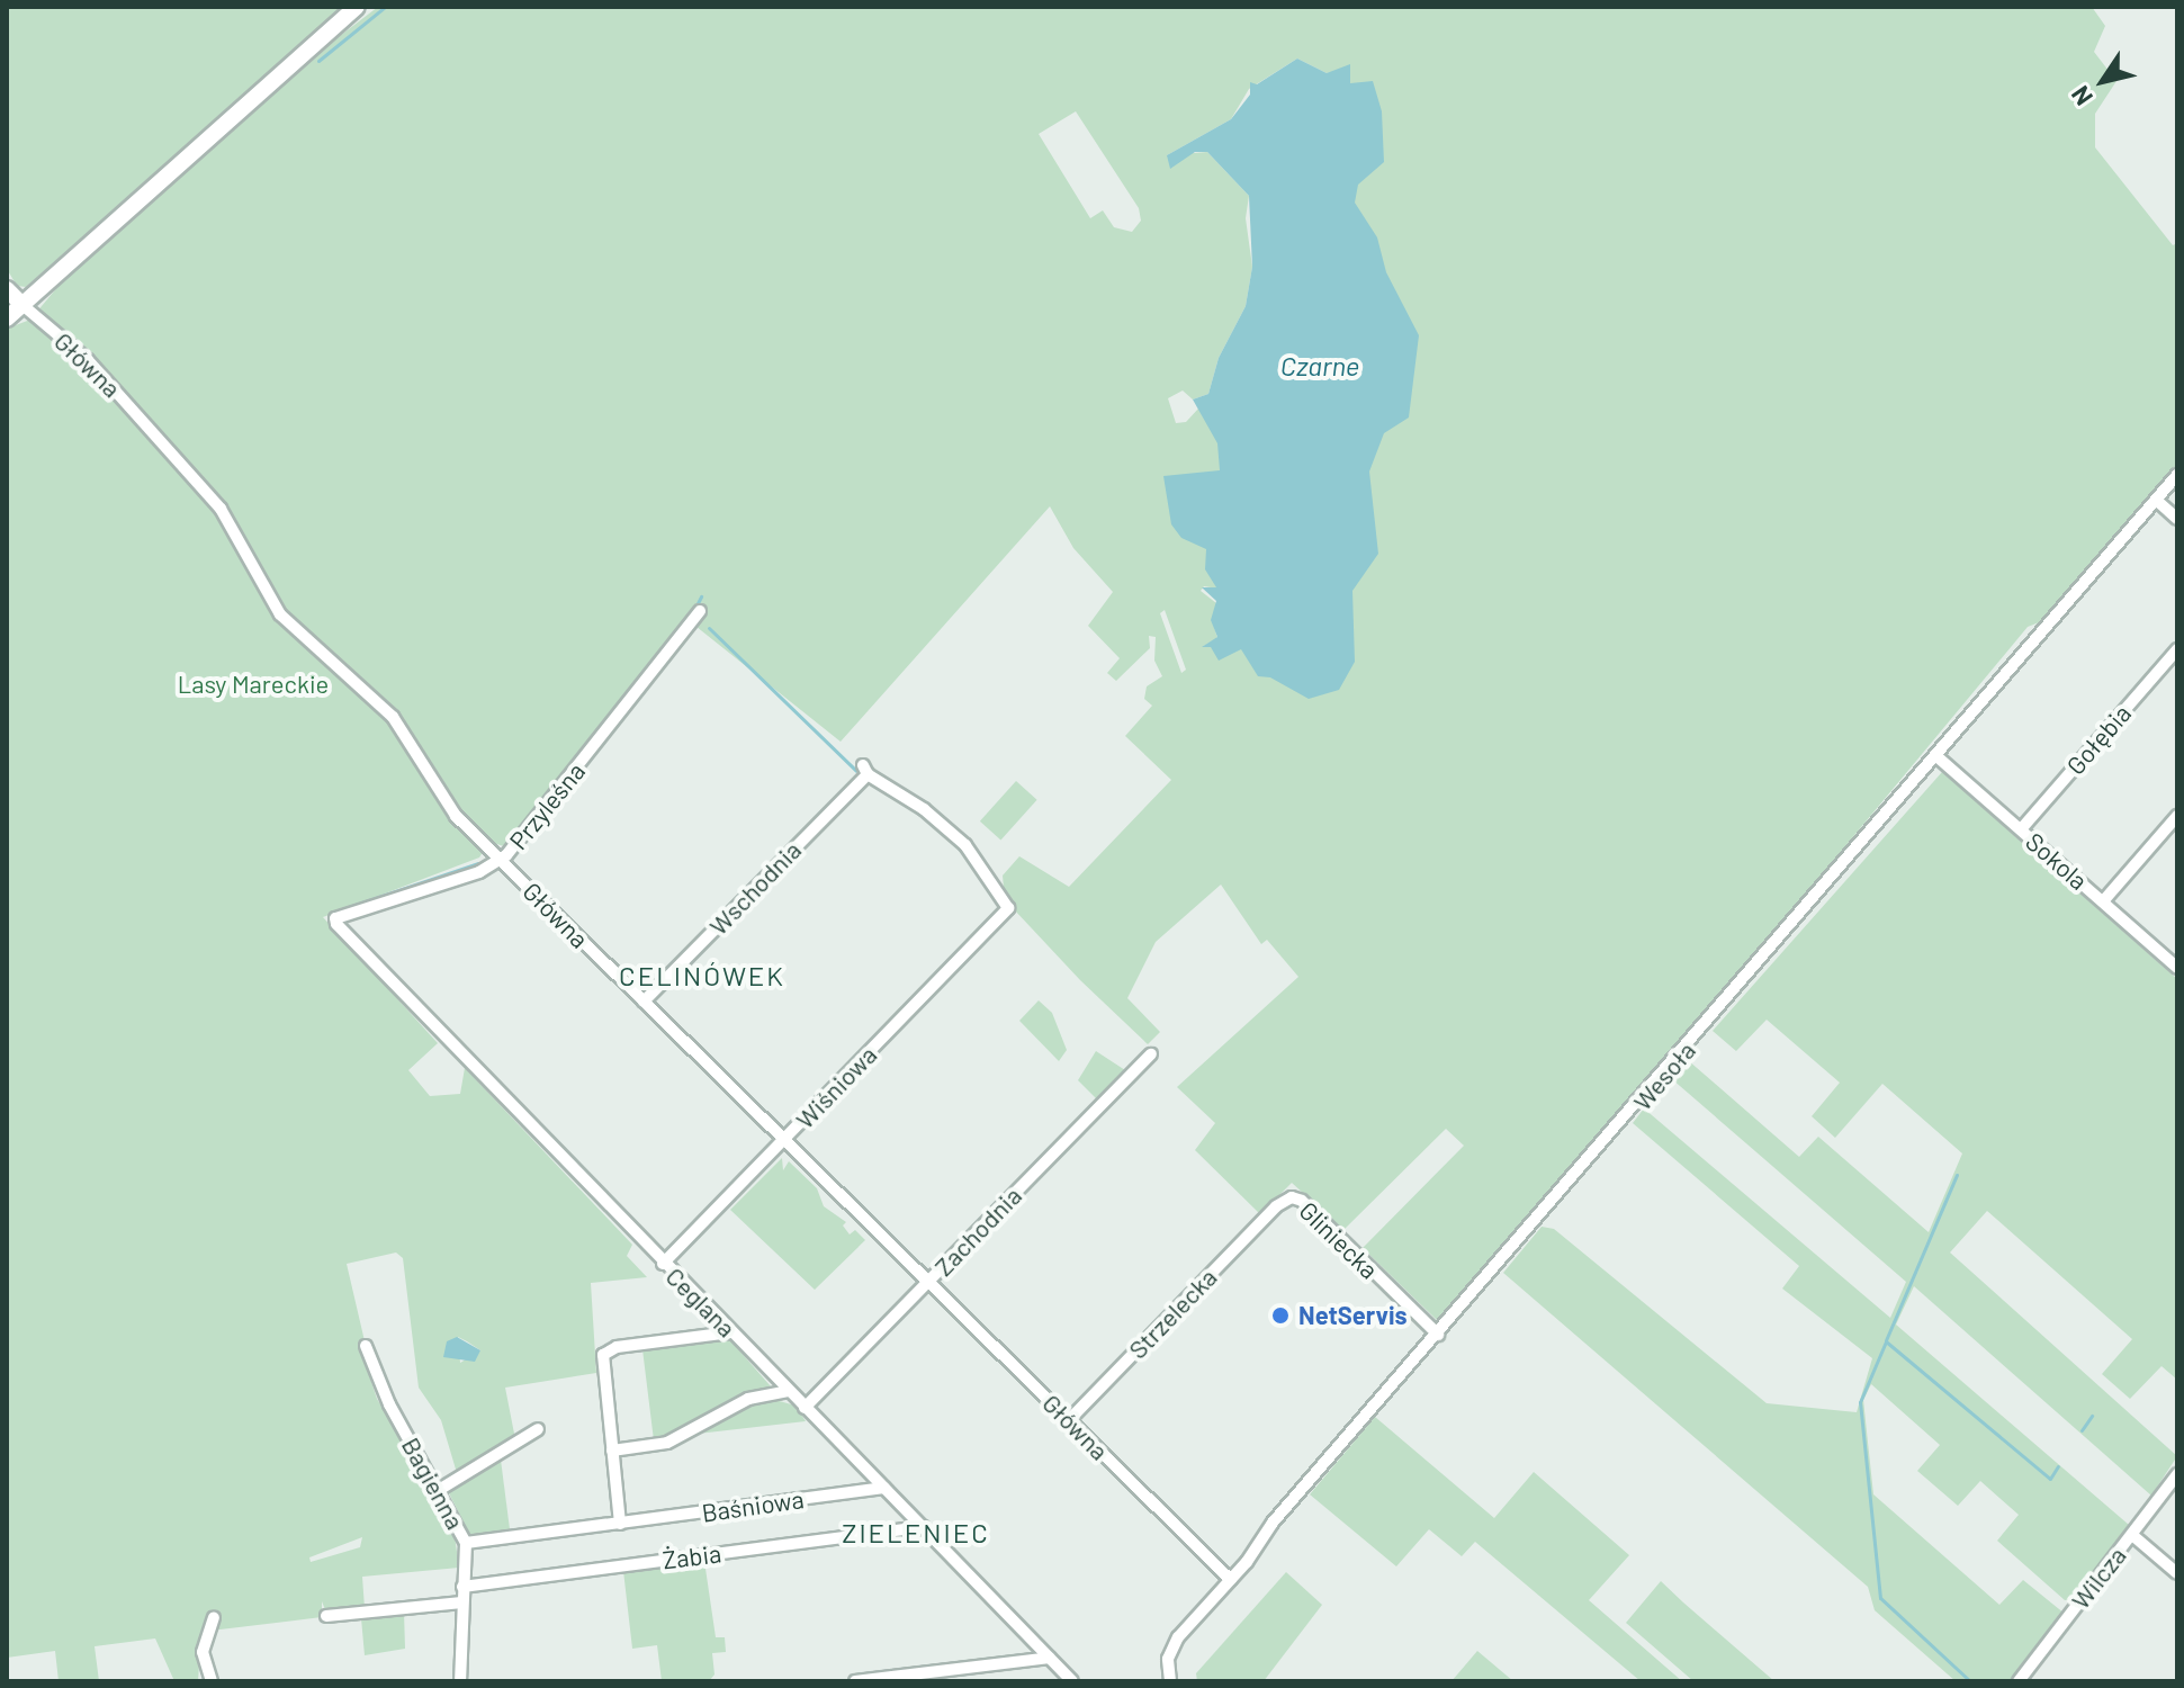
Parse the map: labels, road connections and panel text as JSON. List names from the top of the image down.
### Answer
{
  "streets": {
    "main road": ["Główna"],
    "street": [
      "Gołębia",
      "Przyleśna",
      "Sokola",
      "Wschodnia",
      "Wesoła",
      "Wiśniowa",
      "Zachodnia",
      "Gliniecka",
      "Ceglana",
      "Strzelecka",
      "Bagienna",
      "Baśniowa",
      "Żabia",
      "Wilcza"
    ]
  },
  "crossings": [
    ["Główna", "Przyleśna"],
    ["Główna", "Wschodnia"],
    ["Główna", "Wesoła"],
    ["Główna", "Wiśniowa"],
    ["Główna", "Zachodnia"],
    ["Główna", "Strzelecka"],
    ["Gołębia", "Sokola"],
    ["Przyleśna", "Ceglana"],
    ["Sokola", "Wesoła"],
    ["Wschodnia", "Wiśniowa"],
    ["Wesoła", "Gliniecka"],
    ["Wiśniowa", "Ceglana"],
    ["Zachodnia", "Ceglana"],
    ["Gliniecka", "Strzelecka"],
    ["Ceglana", "Baśniowa"],
    ["Ceglana", "Żabia"],
    ["Bagienna", "Baśniowa"],
    ["Bagienna", "Żabia"]
  ],
  "districts": ["CELINÓWEK", "ZIELENIEC"],
  "water": ["Czarne"],
  "parks": ["Lasy Mareckie"],
  "places": ["NetServis"],
  "north": "bottom left"
}
